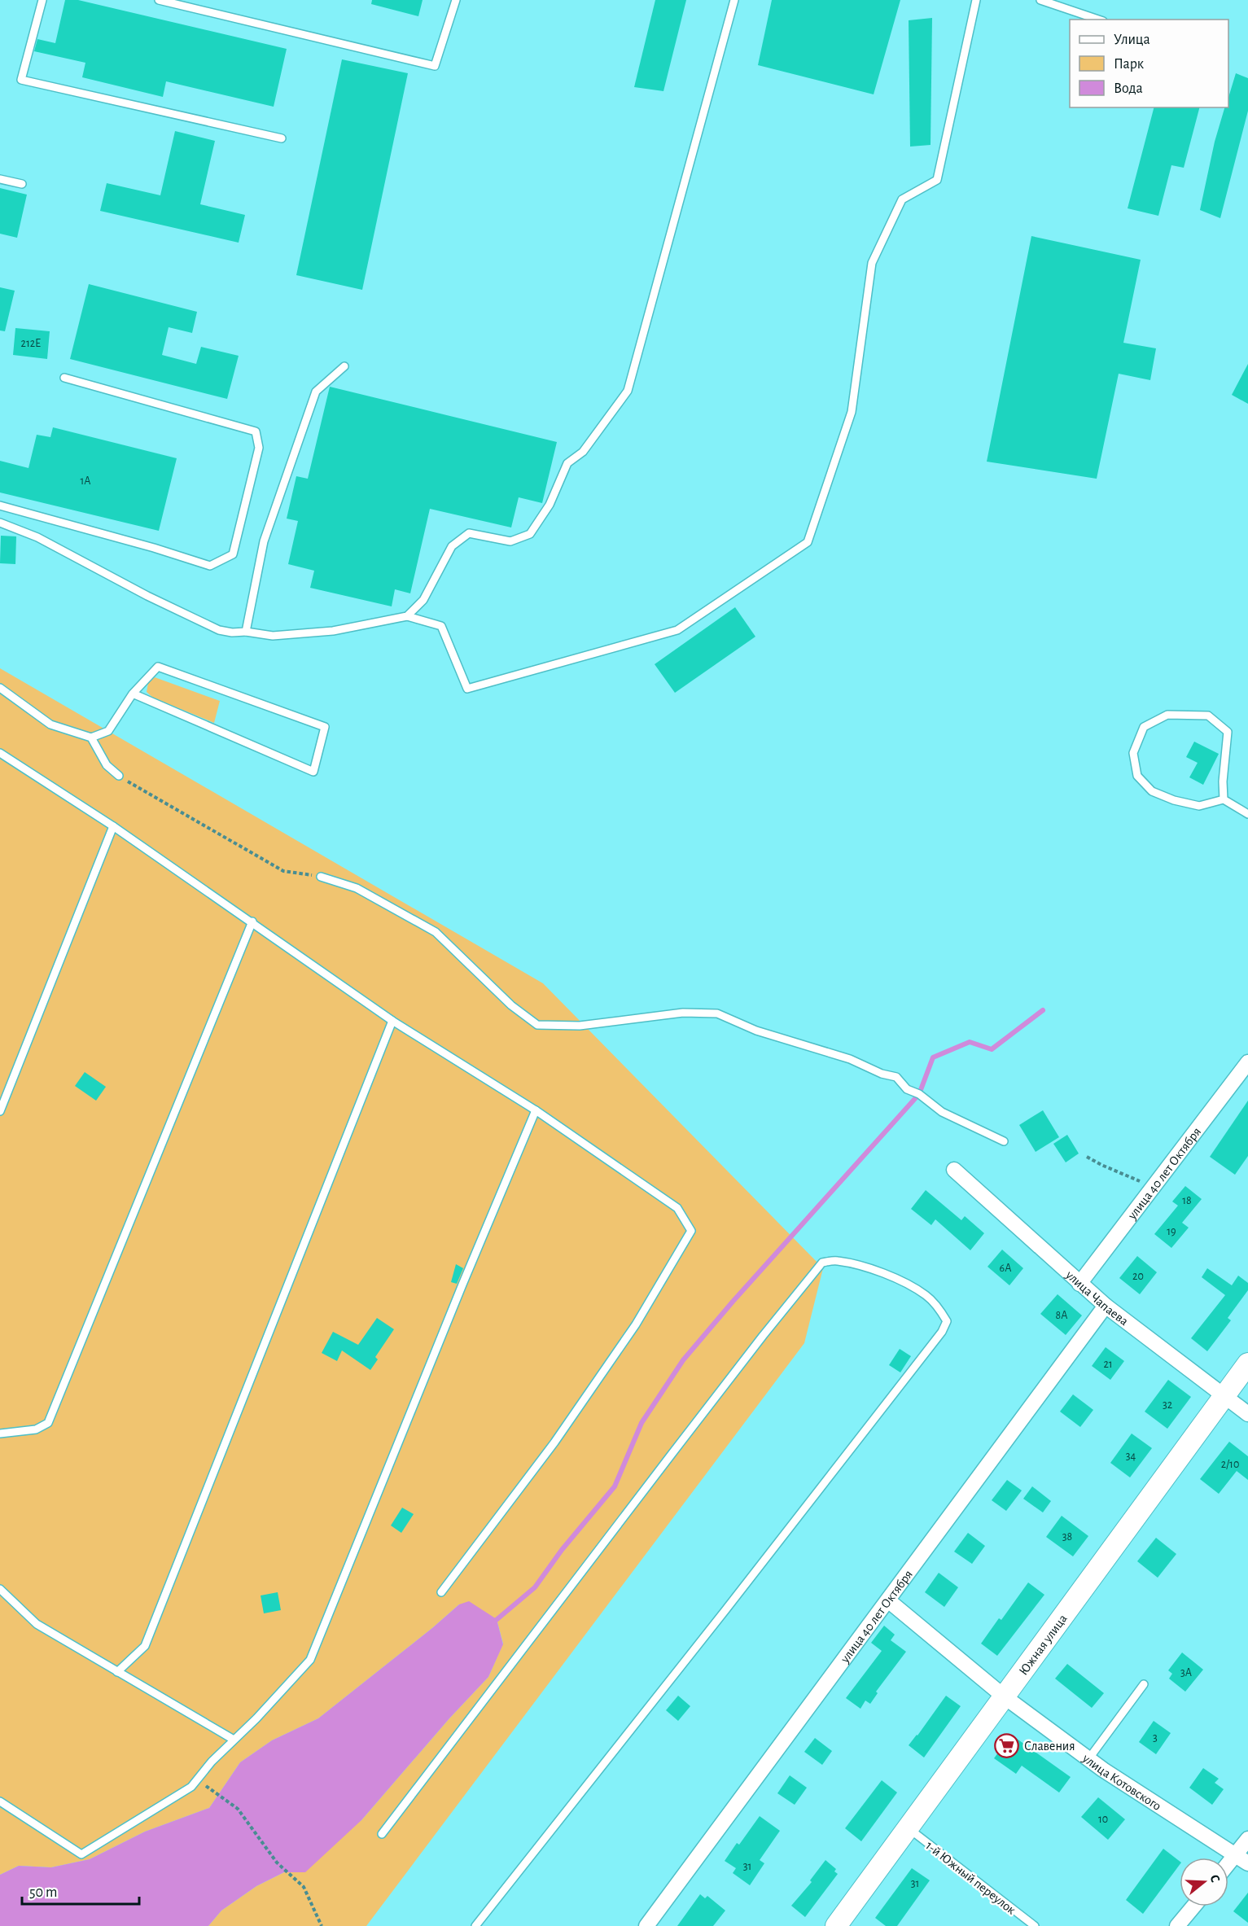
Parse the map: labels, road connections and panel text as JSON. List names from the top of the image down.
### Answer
{
  "streets": {
    "street": [
      "улица 40 лет Октября",
      "улица Чапаева",
      "Южная улица",
      "улица Котовского"
    ],
    "lane": ["1-й Южный переулок"]
  },
  "crossings": [
    ["улица 40 лет Октября", "улица Чапаева"],
    ["улица 40 лет Октября", "улица Котовского"],
    ["улица Чапаева", "Южная улица"],
    ["Южная улица", "улица Котовского"],
    ["Южная улица", "1-й Южный переулок"]
  ],
  "places": {
    "supermarket": ["Славения"]
  },
  "house_numbers": [
    "212Е",
    "1А",
    "18",
    "19",
    "6А",
    "20",
    "8А",
    "21",
    "32",
    "34",
    "2/10",
    "38",
    "3А",
    "3",
    "10",
    "31",
    "31"
  ],
  "legend": ["Улица", "Парк", "Вода"],
  "scale_bar": "50 m",
  "north": "right"
}
